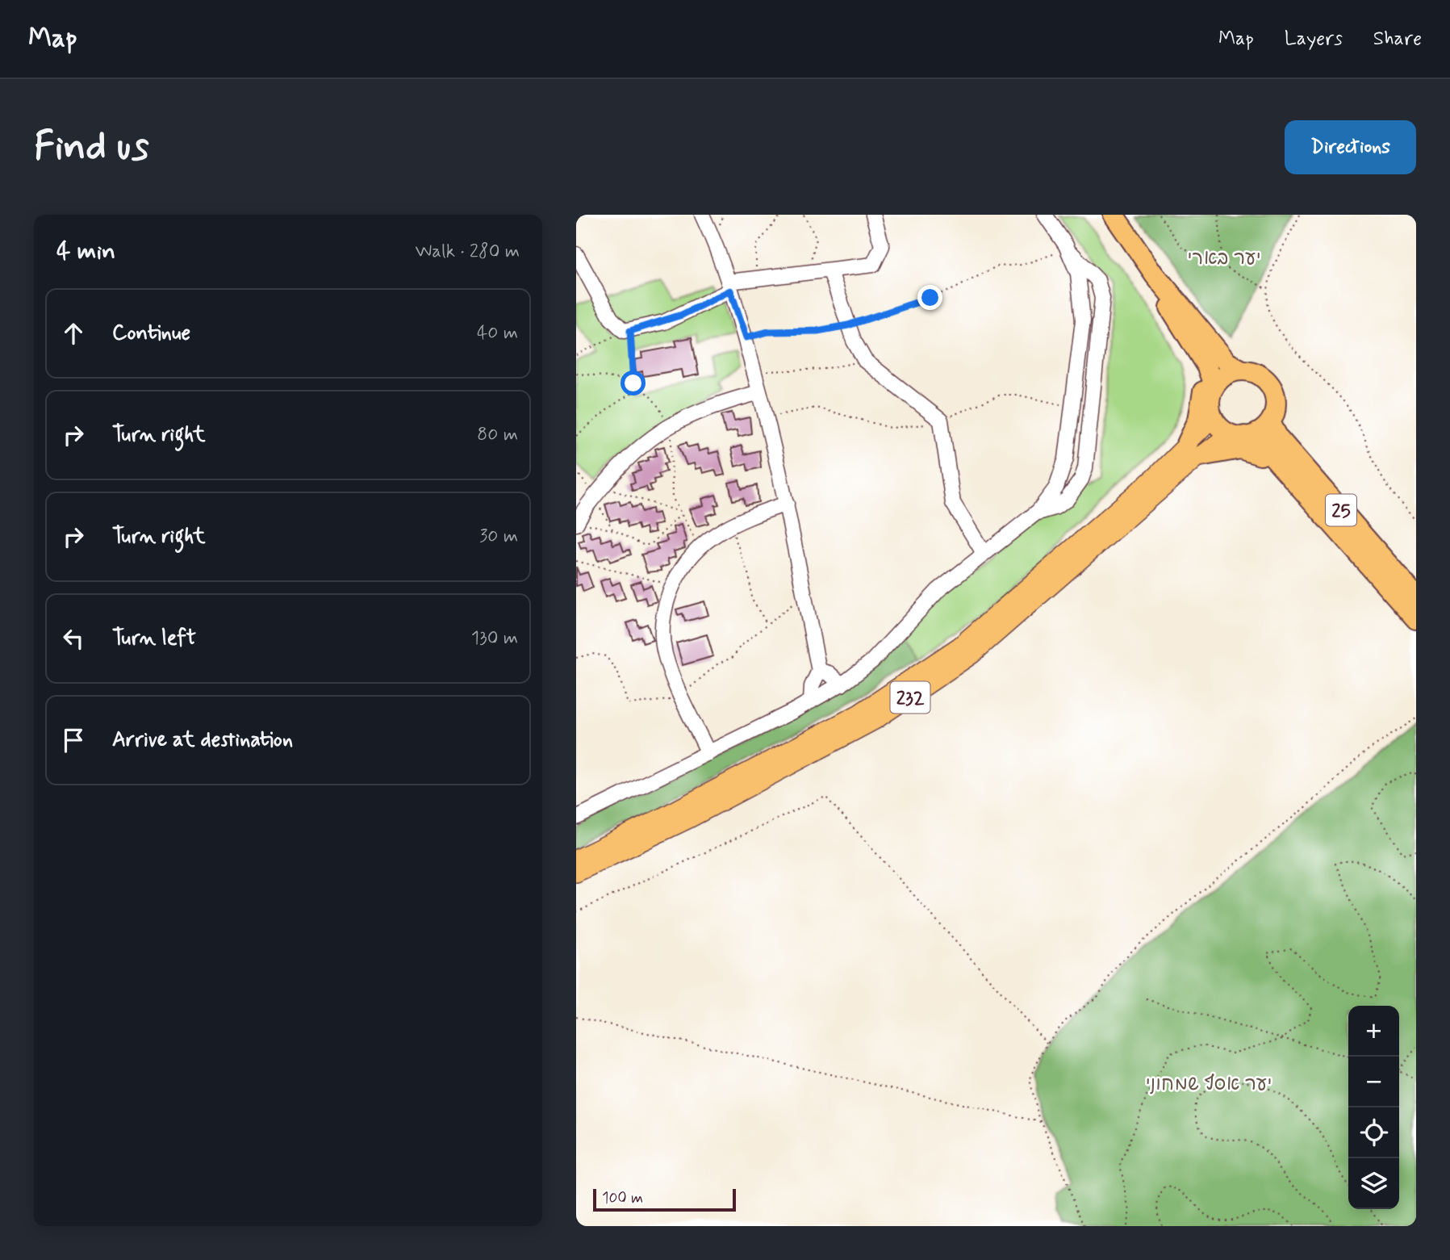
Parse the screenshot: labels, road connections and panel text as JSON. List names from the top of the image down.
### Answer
{
  "streets": {
    "highway": ["25"],
    "main road": ["232"]
  },
  "crossings": [
    ["25", "232"]
  ],
  "parks": ["יער בארי", "יער אסף שמחוני"],
  "scale_bar": "100 m",
  "page": {
    "header": "Map",
    "nav": ["Map", "Layers", "Share"],
    "buttons": "Directions",
    "title": "Find us",
    "heading": ["4 min", "Walk · 280 m"],
    "list": [
      ["Continue", "40 m"],
      ["Turn right", "80 m"],
      ["Turn right", "30 m"],
      ["Turn left", "130 m"],
      "Arrive at destination"
    ],
    "map_buttons": ["+", "−"],
    "scale": "100 m"
  }
}
